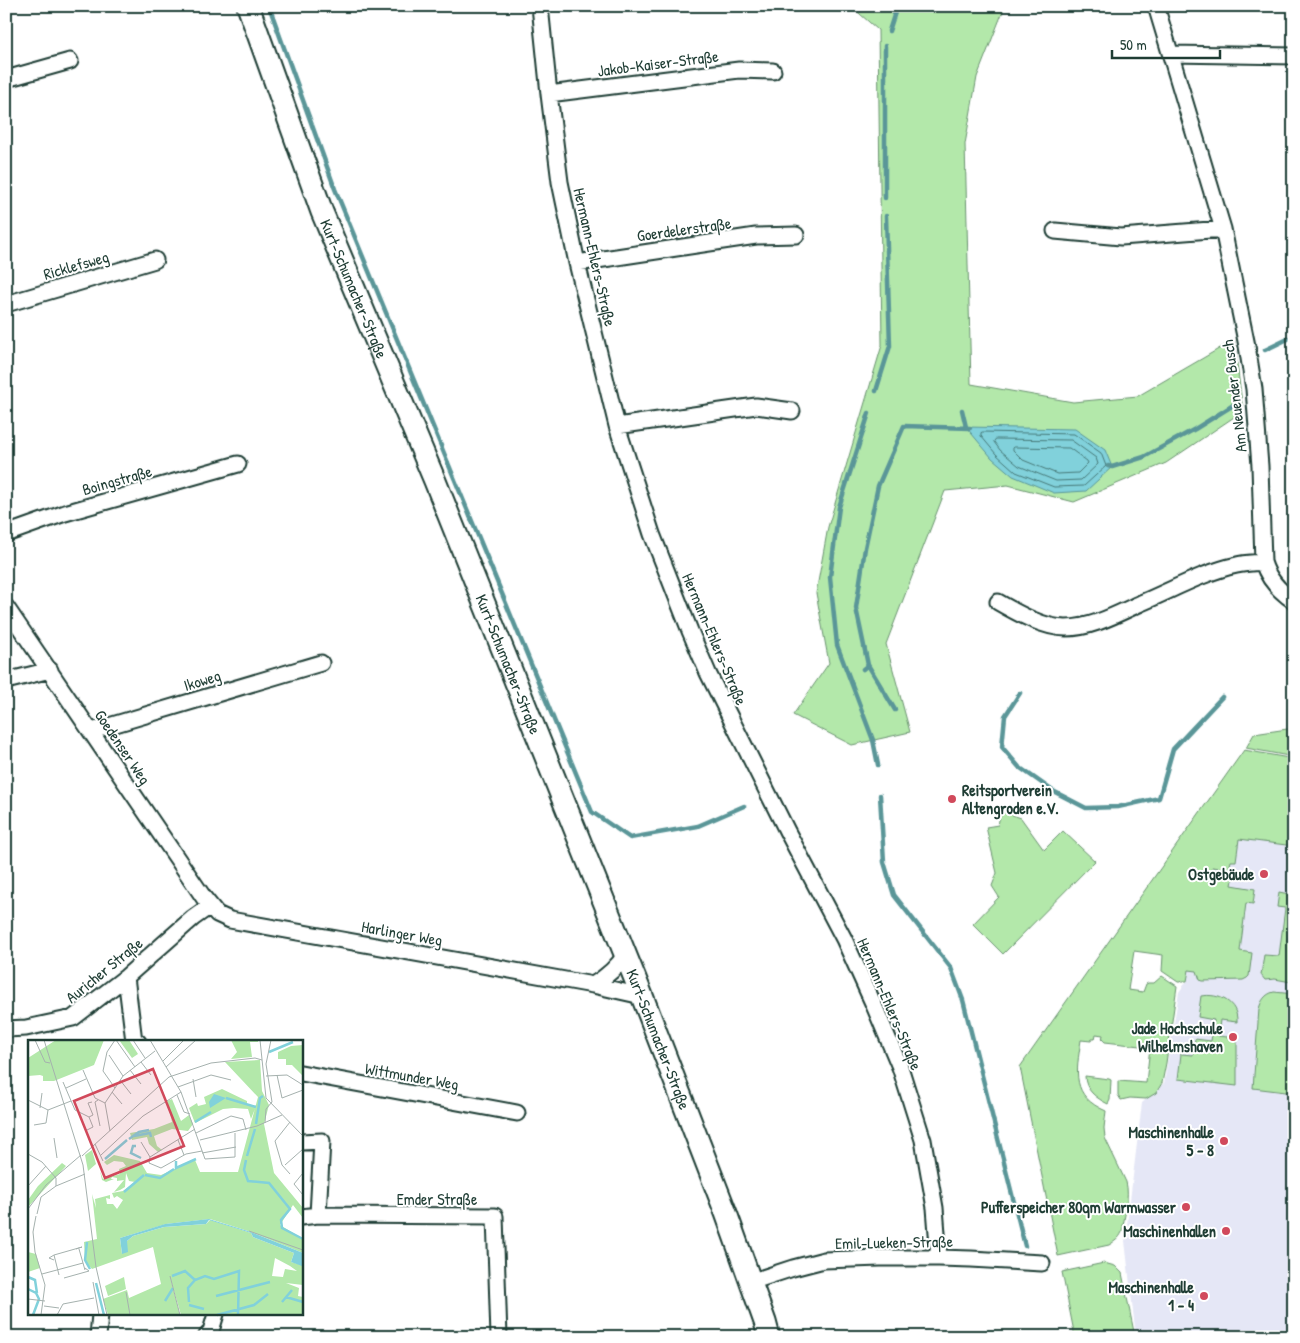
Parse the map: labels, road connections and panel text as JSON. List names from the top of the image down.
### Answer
{
  "streets": {
    "street": [
      "Jakob-Kaiser-Straße",
      "Goerdelerstraße",
      "Hermann-Ehlers-Straße",
      "Ricklefsweg",
      "Kurt-Schumacher-Straße",
      "Am Neuender Busch",
      "Boingstraße",
      "Ikoweg",
      "Goedenser Weg",
      "Harlinger Weg",
      "Auricher Straße",
      "Wittmunder Weg",
      "Emder Straße",
      "Emil-Lueken-Straße"
    ]
  },
  "crossings": [
    ["Jakob-Kaiser-Straße", "Hermann-Ehlers-Straße"],
    ["Goerdelerstraße", "Hermann-Ehlers-Straße"],
    ["Hermann-Ehlers-Straße", "Emil-Lueken-Straße"],
    ["Kurt-Schumacher-Straße", "Harlinger Weg"],
    ["Kurt-Schumacher-Straße", "Emil-Lueken-Straße"],
    ["Ikoweg", "Goedenser Weg"],
    ["Goedenser Weg", "Harlinger Weg"],
    ["Goedenser Weg", "Auricher Straße"],
    ["Harlinger Weg", "Auricher Straße"]
  ],
  "places": [
    "Reitsportverein Altengroden e.V.",
    "Ostgebäude",
    "Jade Hochschule Wilhelmshaven",
    "Maschinenhalle 5 - 8",
    "Pufferspeicher 80qm Warmwasser",
    "Maschinenhallen",
    "Maschinenhalle 1 - 4"
  ],
  "scale_bar": "50 m"
}
